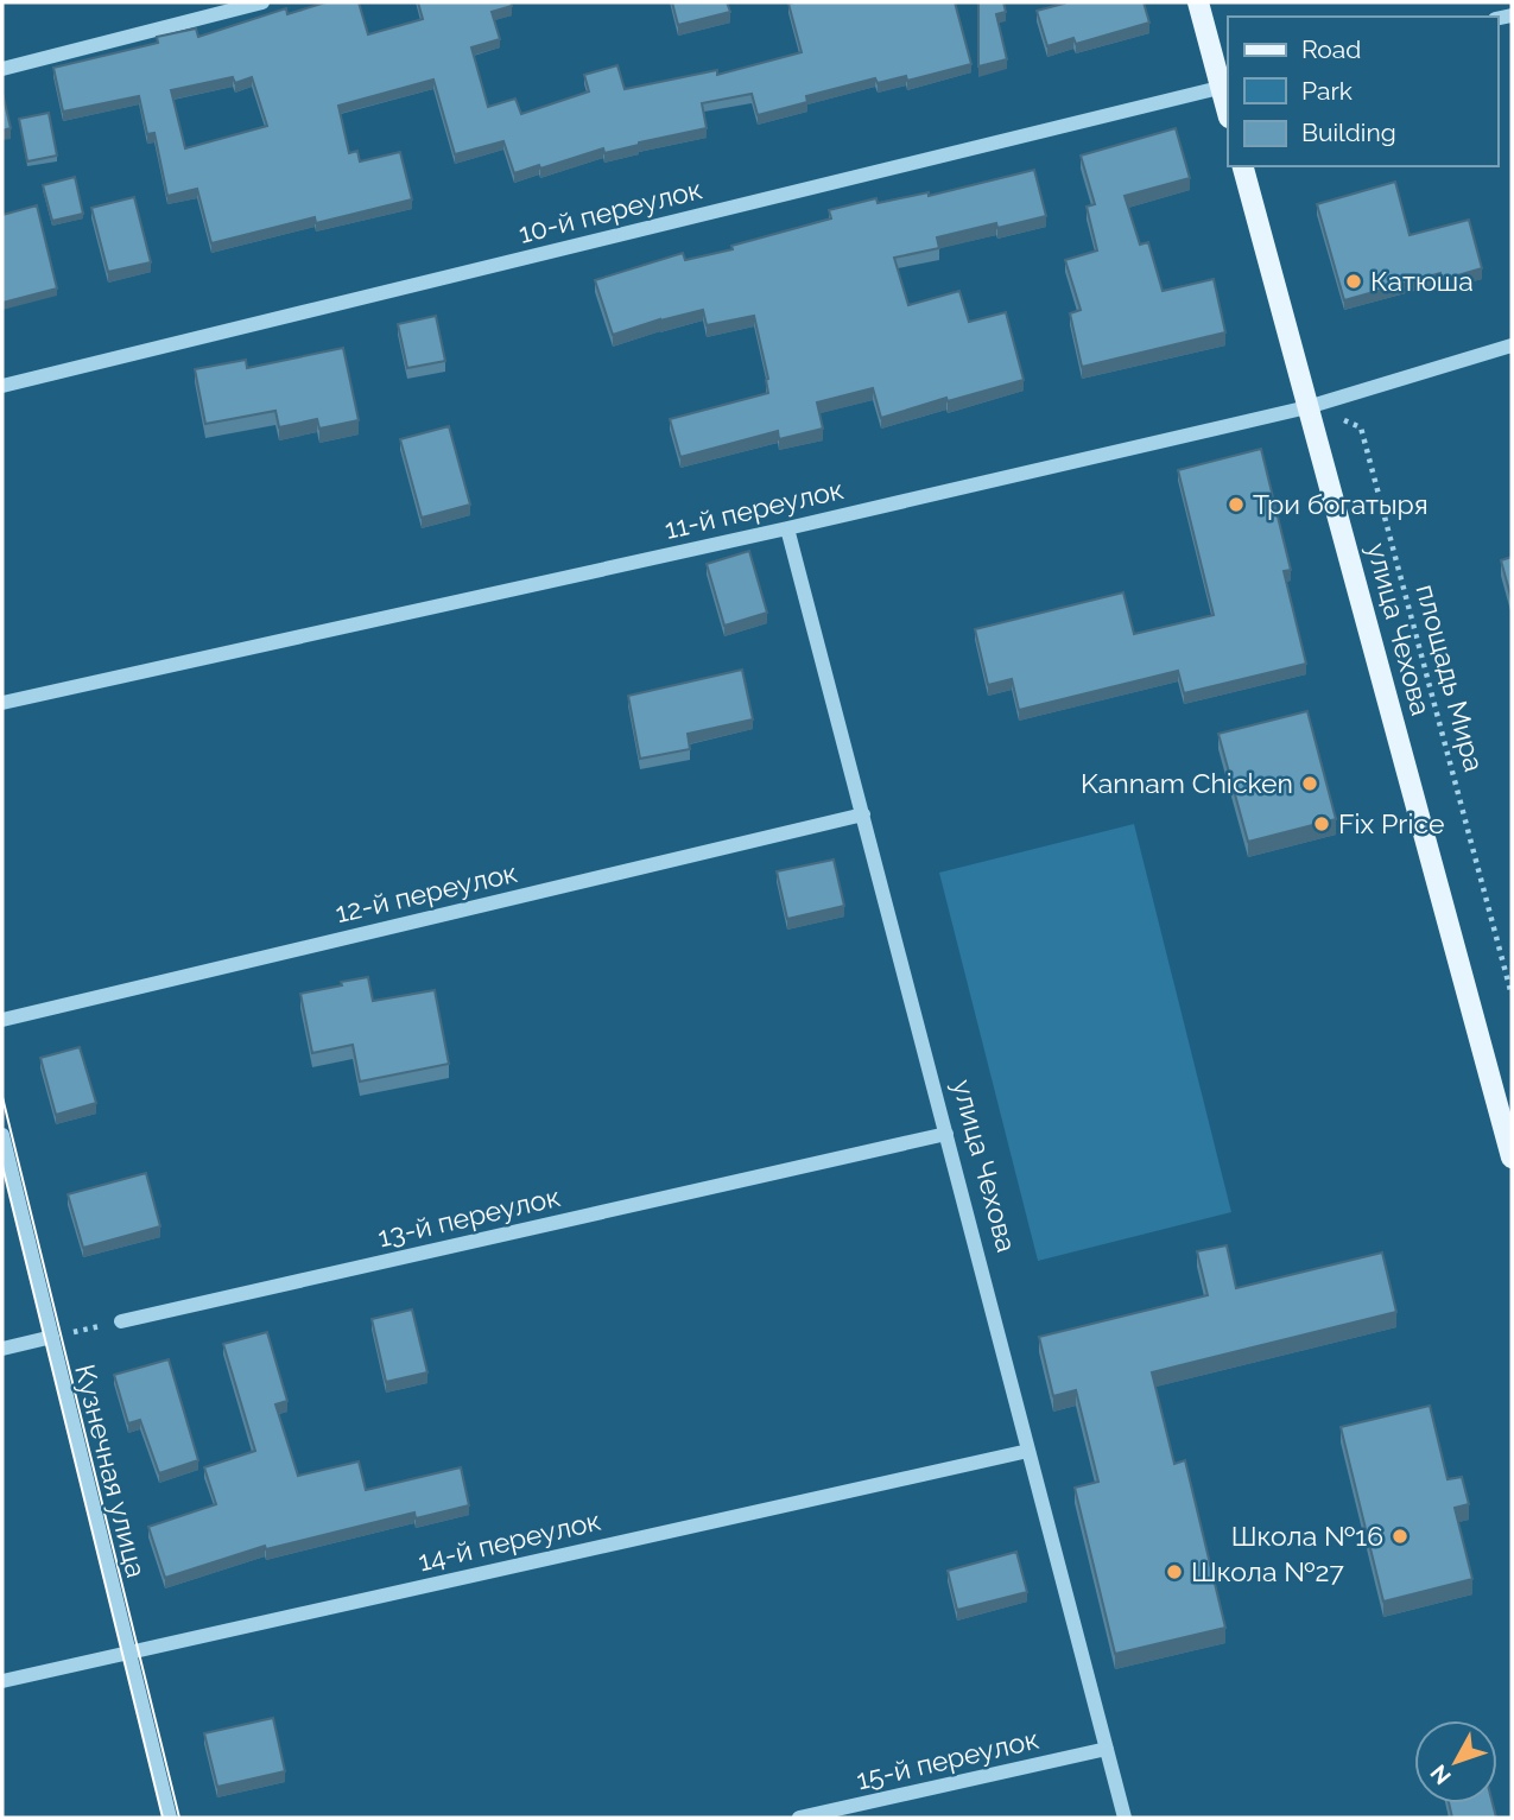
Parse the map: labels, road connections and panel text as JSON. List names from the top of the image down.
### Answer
{
  "streets": {
    "main road": ["улица Чехова"],
    "street": [
      "10-й переулок",
      "11-й переулок",
      "12-й переулок",
      "13-й переулок",
      "Кузнечная улица",
      "14-й переулок",
      "15-й переулок"
    ],
    "path": ["площадь Мира"]
  },
  "crossings": [
    ["11-й переулок", "улица Чехова"],
    ["11-й переулок", "площадь Мира"],
    ["улица Чехова", "площадь Мира"],
    ["улица Чехова", "12-й переулок"],
    ["улица Чехова", "13-й переулок"],
    ["улица Чехова", "14-й переулок"],
    ["улица Чехова", "15-й переулок"],
    ["Кузнечная улица", "14-й переулок"]
  ],
  "places": [
    "Катюша",
    "Три богатыря",
    "Kannam Chicken",
    "Fix Price",
    "Школа №16",
    "Школа №27"
  ],
  "legend": ["Road", "Park", "Building"],
  "north": "bottom left"
}
